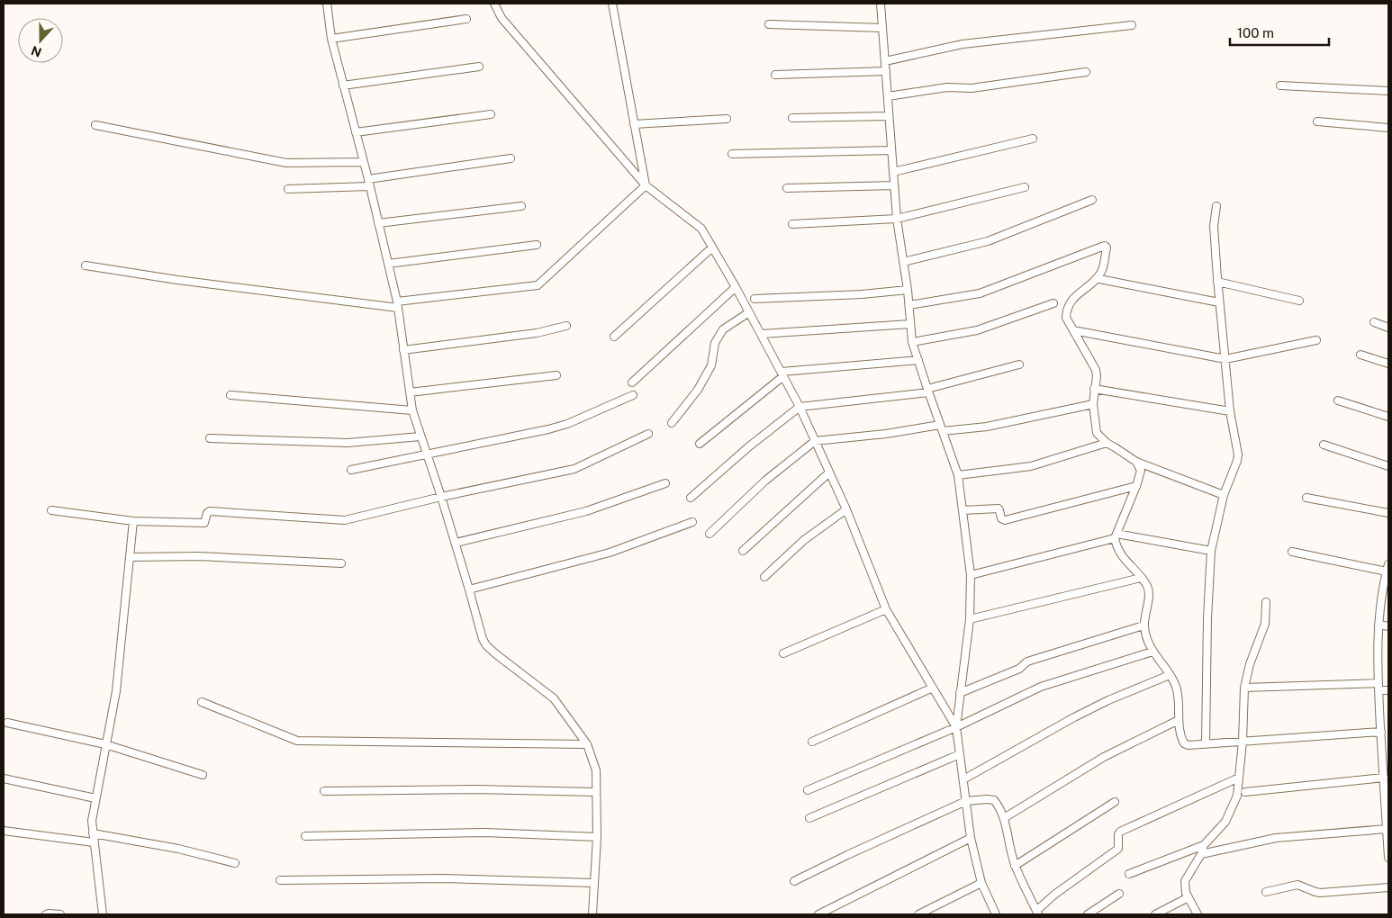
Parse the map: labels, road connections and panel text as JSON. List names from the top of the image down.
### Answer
{
  "scale_bar": "100 m",
  "north": "bottom"
}
